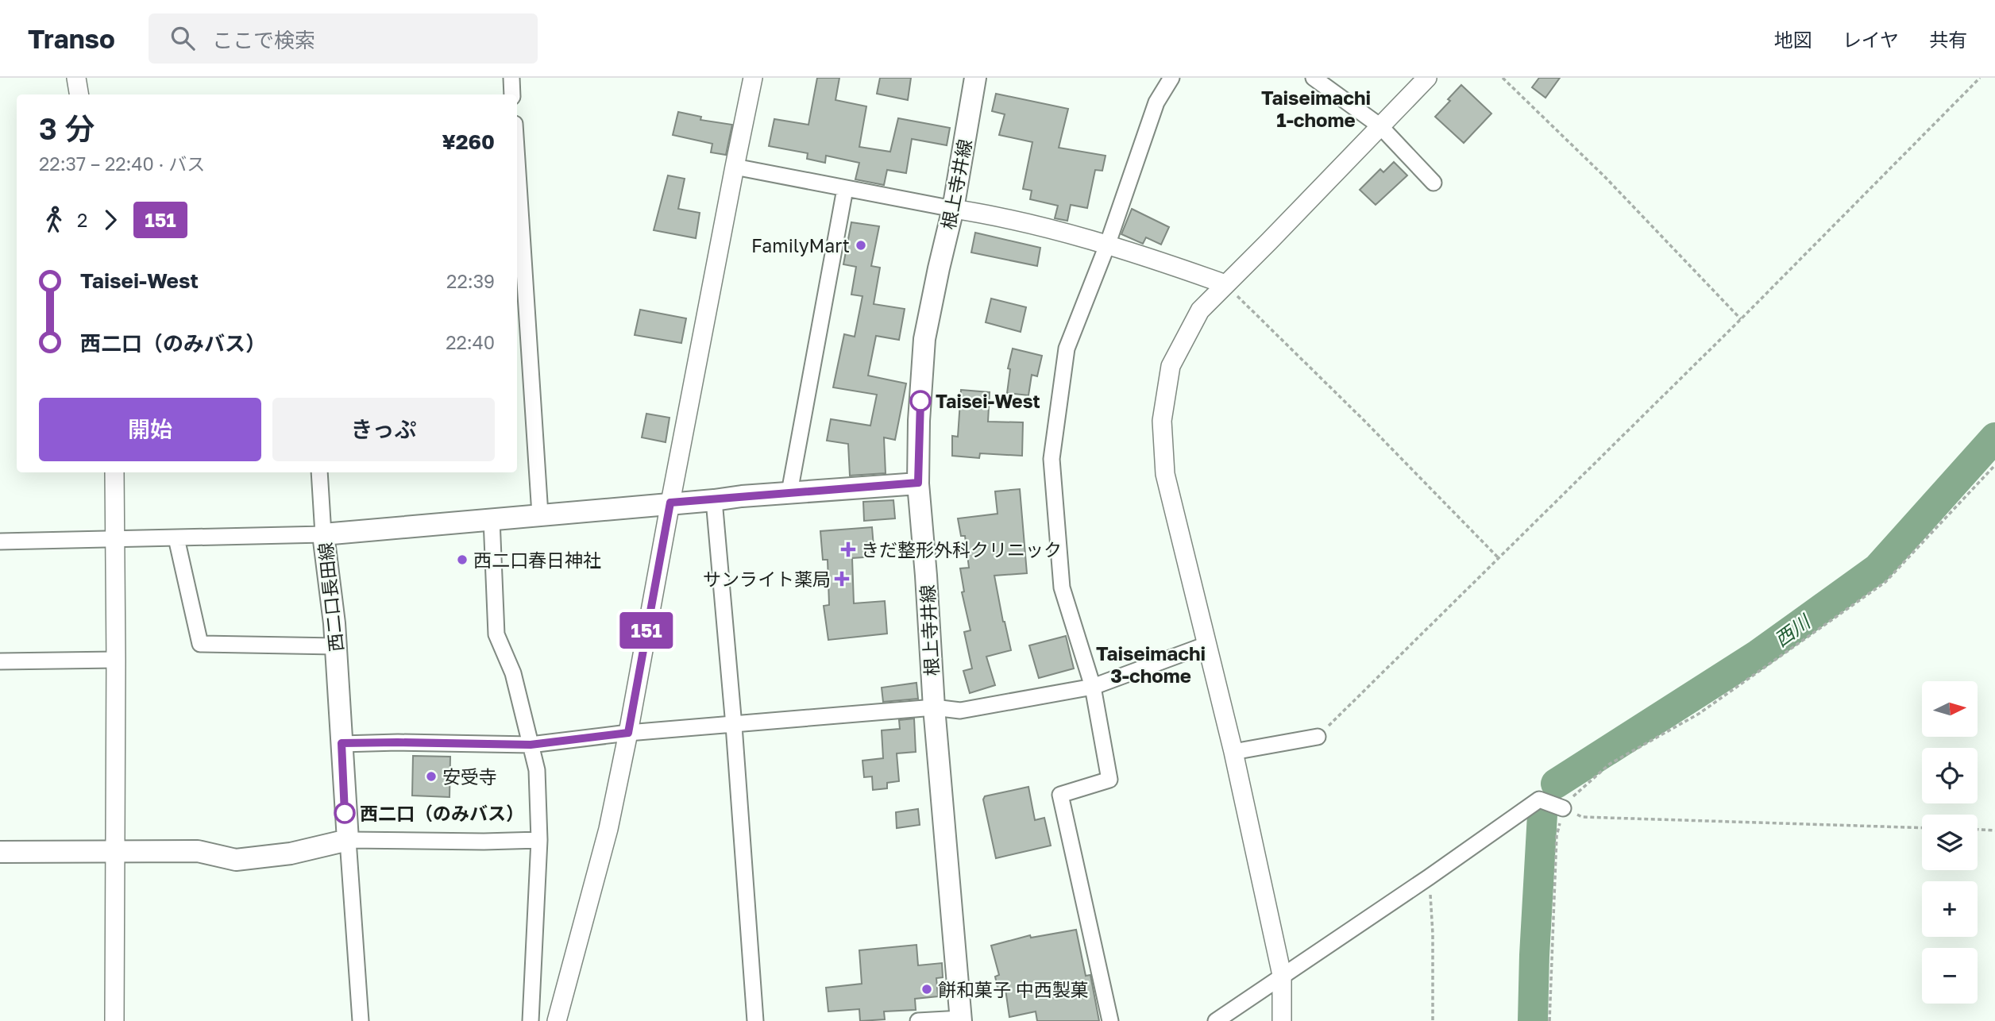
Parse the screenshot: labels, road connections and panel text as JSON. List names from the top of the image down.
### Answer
{
  "streets": {
    "main road": ["根上寺井線", "西二口長田線"]
  },
  "crossings": [
    ["根上寺井線", "西二口長田線"]
  ],
  "districts": ["Taiseimachi 1-chome", "Taiseimachi 3-chome"],
  "water": ["西川"],
  "places": {
    "other": [
      "FamilyMart",
      "Taisei-West",
      "西二口春日神社",
      "安受寺",
      "西二口（のみバス）",
      "餅和菓子 中西製菓"
    ],
    "health": ["きだ整形外科クリニック", "サンライト薬局"]
  },
  "lines": ["bus line 151"],
  "north": "right",
  "page": {
    "header": "Transo",
    "search": "ここで検索",
    "nav": ["地図", "レイヤ", "共有"],
    "on_map": "151",
    "heading": ["3 分", "22:37 – 22:40 · バス", "¥260"],
    "legs": ["2", "151"],
    "list": [
      {
        "name": "Taisei-West",
        "value": "22:39"
      },
      {
        "name": "西二口（のみバス）",
        "value": "22:40"
      }
    ],
    "buttons": ["開始", "きっぷ"],
    "map_buttons": ["+", "−"]
  }
}
